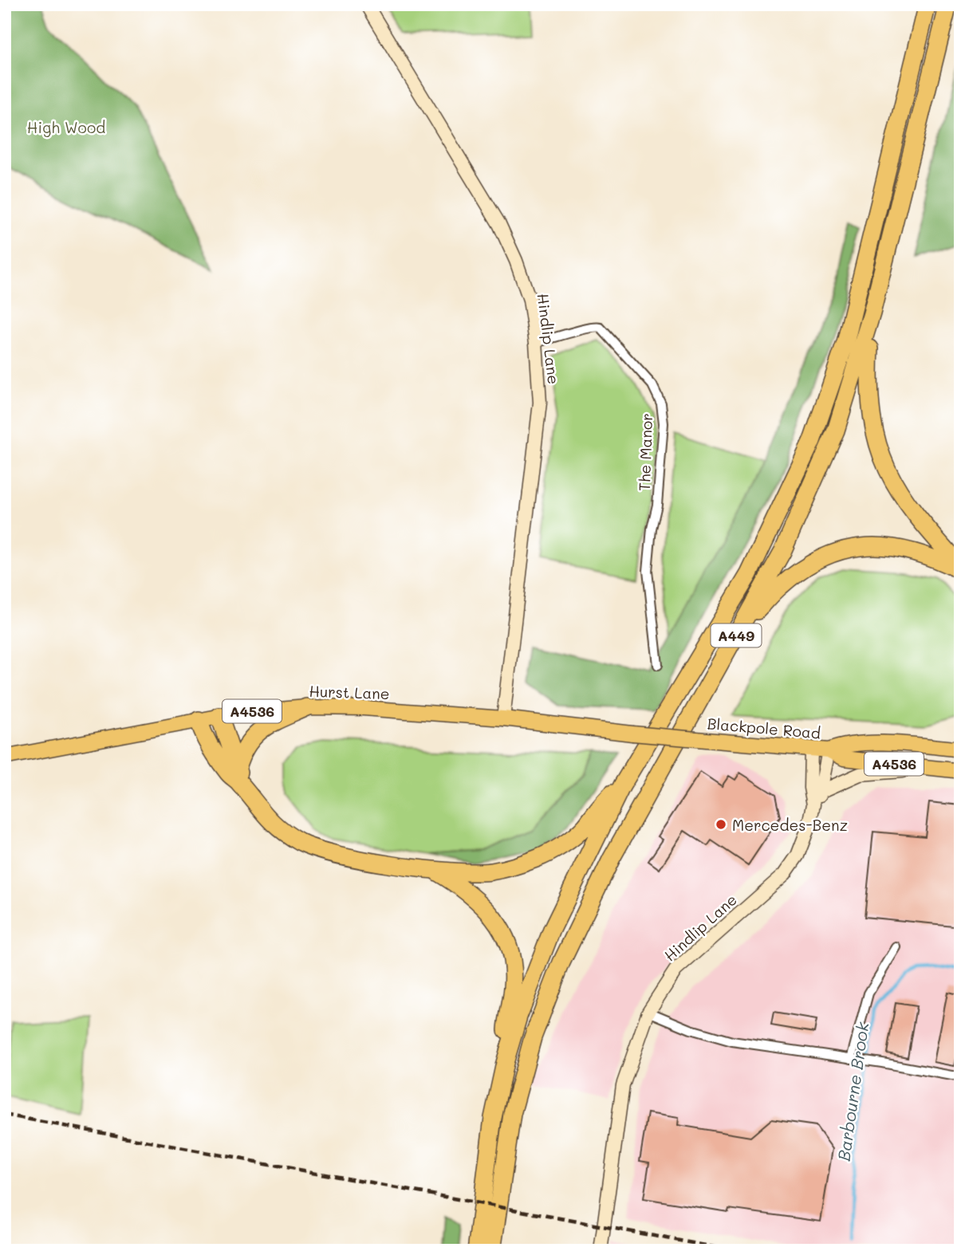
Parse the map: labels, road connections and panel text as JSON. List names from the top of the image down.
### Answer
{
  "streets": {
    "highway": ["A449"],
    "main road": ["Hurst Lane", "A4536", "Blackpole Road"],
    "street": ["Hindlip Lane", "The Manor"]
  },
  "crossings": [
    ["Hindlip Lane", "The Manor"],
    ["Hindlip Lane", "Hurst Lane"],
    ["Hindlip Lane", "Blackpole Road"],
    ["Hurst Lane", "Blackpole Road"]
  ],
  "water": ["Barbourne Brook"],
  "parks": ["High Wood"],
  "places": ["Mercedes-Benz"]
}
